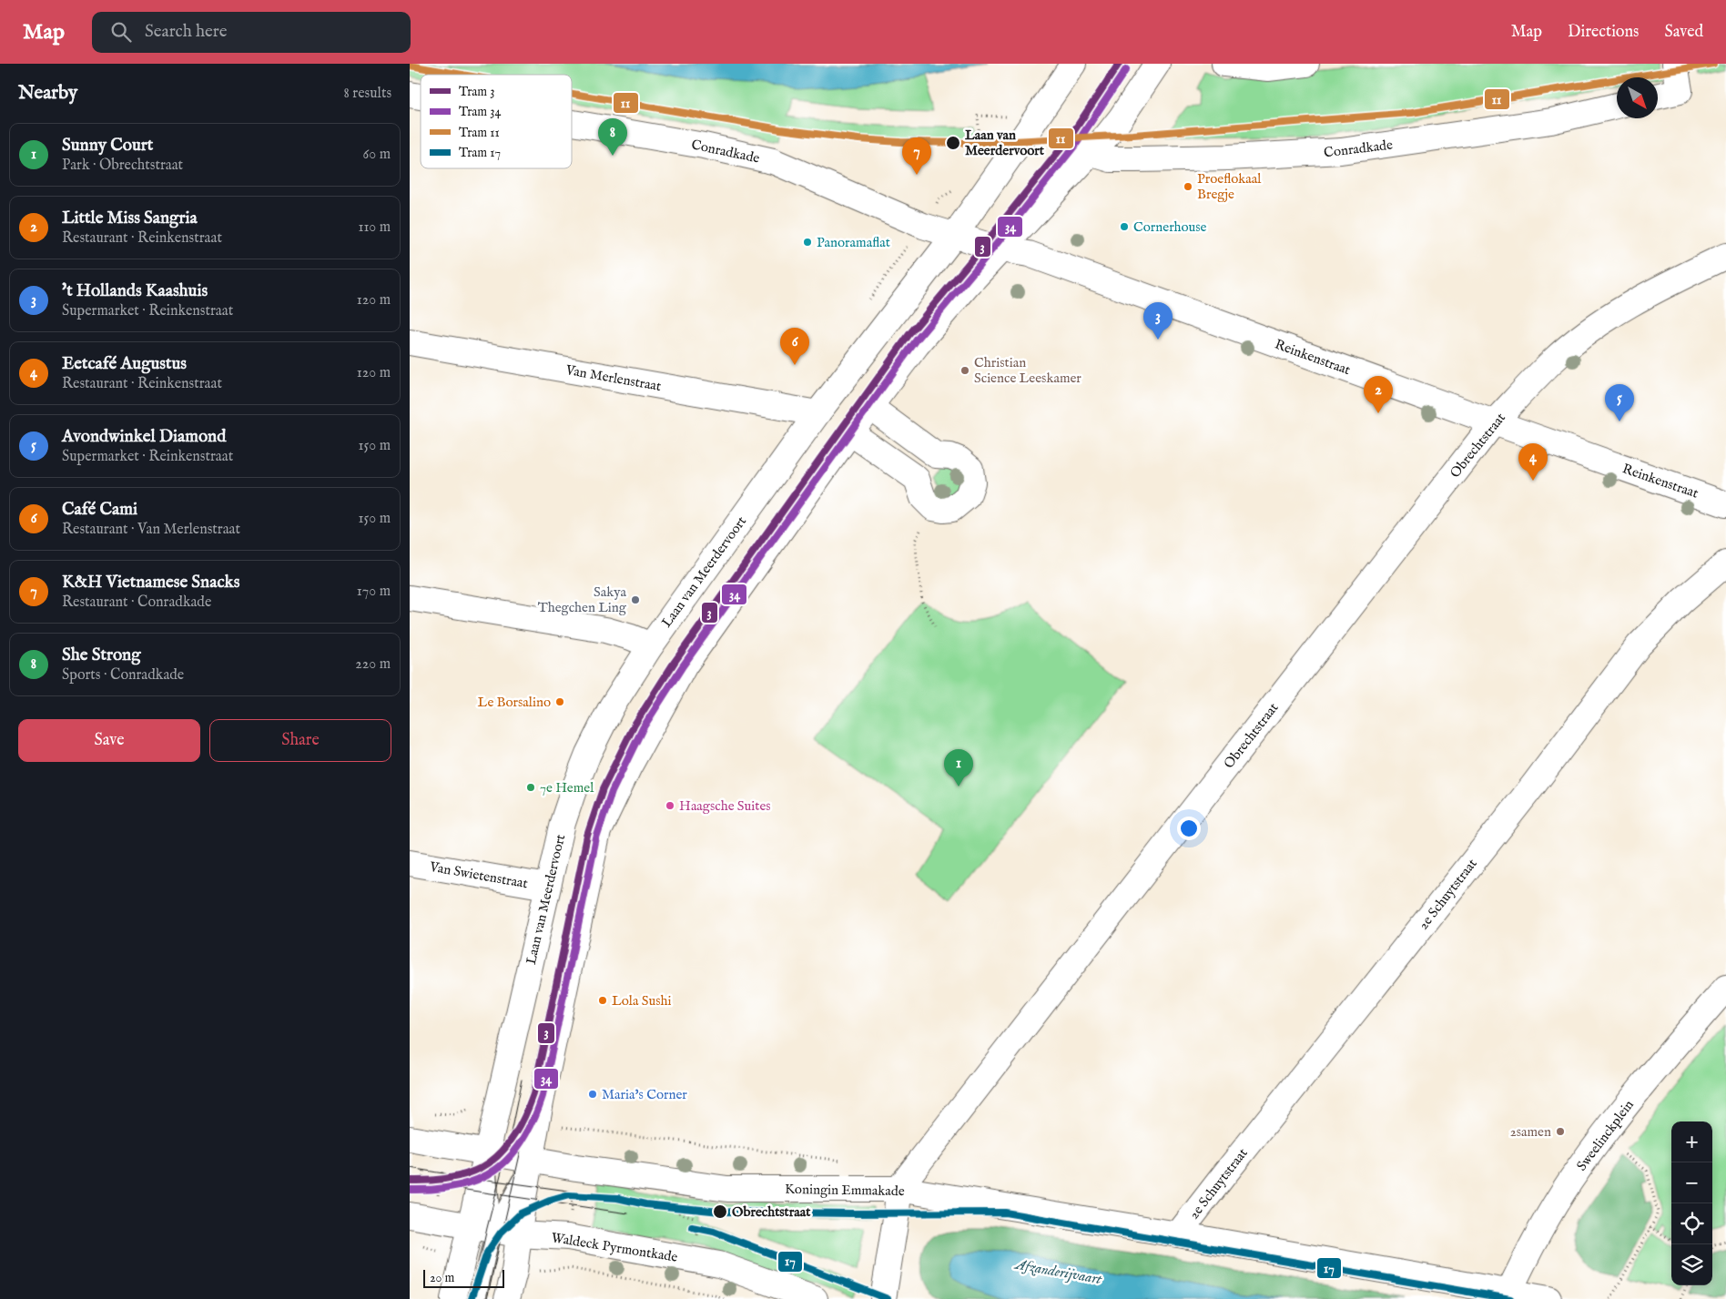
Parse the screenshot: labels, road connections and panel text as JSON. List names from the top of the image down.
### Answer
{
  "streets": {
    "street": [
      "Conradkade",
      "Reinkenstraat",
      "Van Merlenstraat",
      "Obrechtstraat",
      "Laan van Meerdervoort",
      "Van Swietenstraat",
      "2e Schuytstraat",
      "Sweelinckplein",
      "Koningin Emmakade",
      "Waldeck Pyrmontkade"
    ]
  },
  "crossings": [
    ["Conradkade", "Reinkenstraat"],
    ["Conradkade", "Laan van Meerdervoort"],
    ["Reinkenstraat", "Obrechtstraat"],
    ["Van Merlenstraat", "Laan van Meerdervoort"],
    ["Obrechtstraat", "Koningin Emmakade"],
    ["Laan van Meerdervoort", "Van Swietenstraat"],
    ["Laan van Meerdervoort", "Koningin Emmakade"],
    ["Laan van Meerdervoort", "Waldeck Pyrmontkade"],
    ["2e Schuytstraat", "Koningin Emmakade"],
    ["Sweelinckplein", "Koningin Emmakade"]
  ],
  "water": ["Afzanderijvaart"],
  "places": [
    "Laan van Meerdervoort",
    "Proeflokaal Bregje",
    "Cornerhouse",
    "Panoramaflat",
    "Christian Science Leeskamer",
    "Sakya Thegchen Ling",
    "Le Borsalino",
    "7e Hemel",
    "Haagsche Suites",
    "Lola Sushi",
    "Maria's Corner",
    "2samen",
    "Obrechtstraat"
  ],
  "lines": [
    "tram line 3",
    "tram line 11",
    "tram line 34",
    "tram line 17"
  ],
  "legend": [
    "Tram 3",
    "Tram 34",
    "Tram 11",
    "Tram 17"
  ],
  "scale_bar": "20 m",
  "north": "bottom right",
  "page": {
    "header": "Map",
    "search": "Search here",
    "nav": ["Map", "Directions", "Saved"],
    "heading": ["Nearby", "8 results"],
    "pins": [
      "8",
      "7",
      "3",
      "6",
      "2",
      "5",
      "4",
      "1"
    ],
    "list": [
      {
        "mark": "1",
        "name": "Sunny Court",
        "note": "Park · Obrechtstraat",
        "value": "60 m"
      },
      {
        "mark": "2",
        "name": "Little Miss Sangria",
        "note": "Restaurant · Reinkenstraat",
        "value": "110 m"
      },
      {
        "mark": "3",
        "name": "'t Hollands Kaashuis",
        "note": "Supermarket · Reinkenstraat",
        "value": "120 m"
      },
      {
        "mark": "4",
        "name": "Eetcafé Augustus",
        "note": "Restaurant · Reinkenstraat",
        "value": "120 m"
      },
      {
        "mark": "5",
        "name": "Avondwinkel Diamond",
        "note": "Supermarket · Reinkenstraat",
        "value": "150 m"
      },
      {
        "mark": "6",
        "name": "Café Cami",
        "note": "Restaurant · Van Merlenstraat",
        "value": "150 m"
      },
      {
        "mark": "7",
        "name": "K&H Vietnamese Snacks",
        "note": "Restaurant · Conradkade",
        "value": "170 m"
      },
      {
        "mark": "8",
        "name": "She Strong",
        "note": "Sports · Conradkade",
        "value": "220 m"
      }
    ],
    "buttons": ["Save", "Share"],
    "map_buttons": ["+", "−"],
    "scale": "20 m"
  }
}
